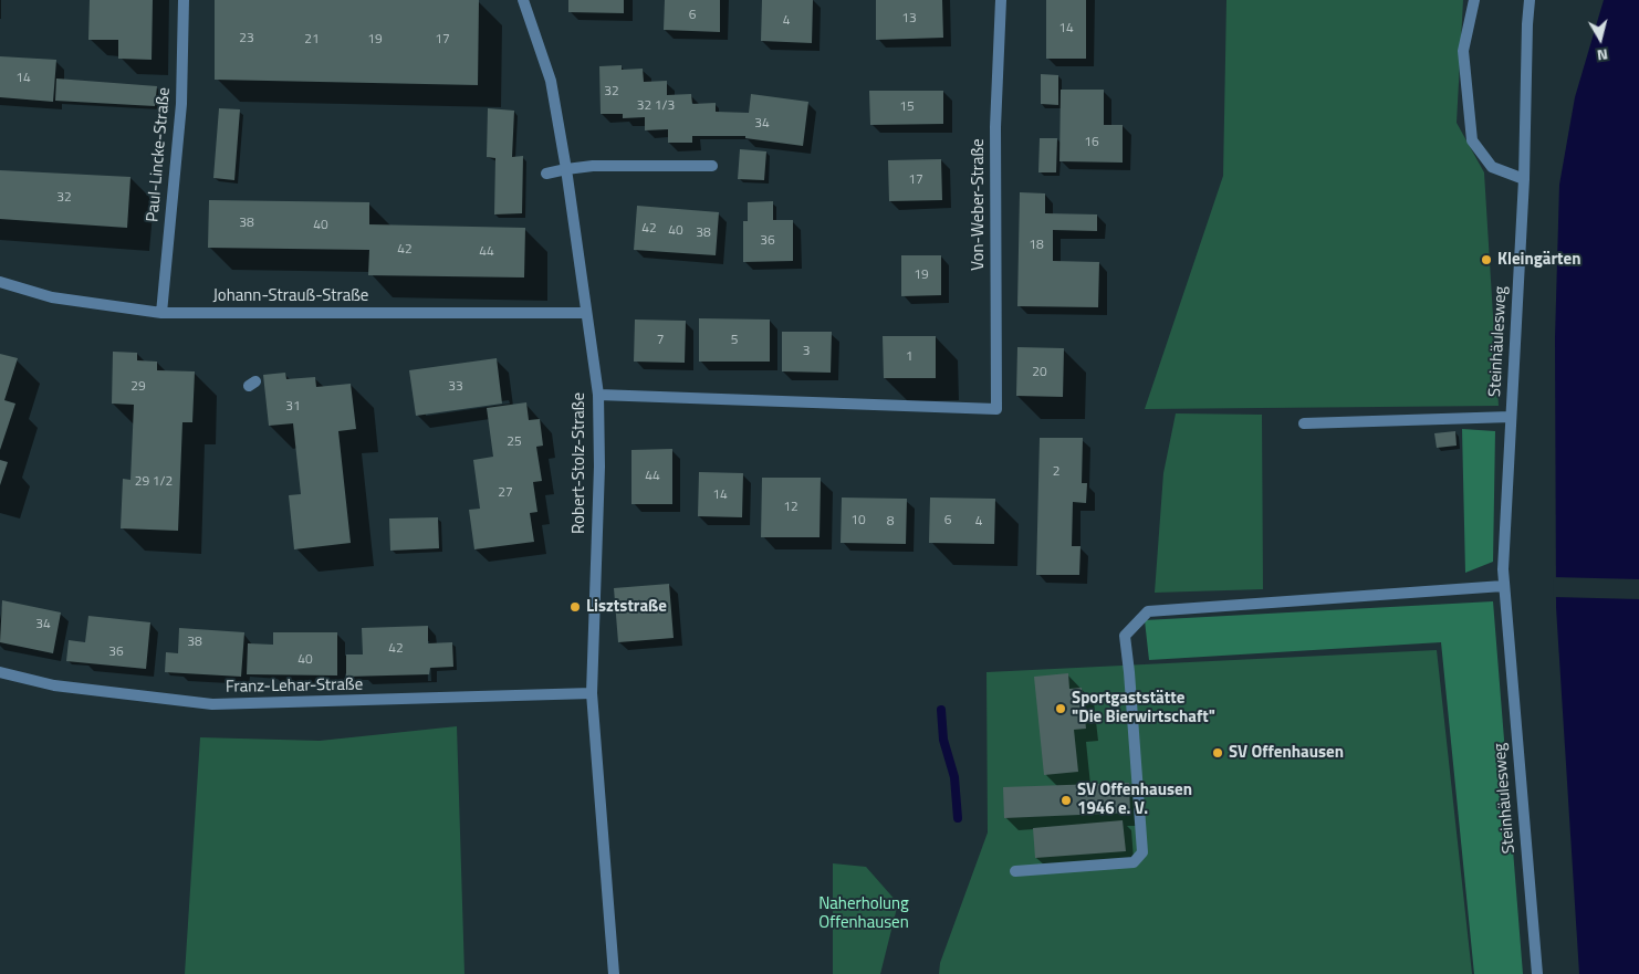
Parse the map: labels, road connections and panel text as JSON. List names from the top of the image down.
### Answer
{
  "streets": {
    "street": [
      "Paul-Lincke-Straße",
      "Von-Weber-Straße",
      "Johann-Strauß-Straße",
      "Steinhäulesweg",
      "Robert-Stolz-Straße",
      "Franz-Lehar-Straße"
    ]
  },
  "crossings": [
    ["Paul-Lincke-Straße", "Johann-Strauß-Straße"],
    ["Von-Weber-Straße", "Robert-Stolz-Straße"],
    ["Johann-Strauß-Straße", "Robert-Stolz-Straße"],
    ["Robert-Stolz-Straße", "Franz-Lehar-Straße"]
  ],
  "parks": ["Naherholung Offenhausen"],
  "places": [
    "Kleingärten",
    "Lisztstraße",
    "Sportgaststätte \"Die Bierwirtschaft\"",
    "SV Offenhausen",
    "SV Offenhausen 1946 e. V."
  ],
  "house_numbers": [
    "6",
    "13",
    "4",
    "14",
    "23",
    "21",
    "19",
    "17",
    "14",
    "32",
    "32 1/3",
    "15",
    "34",
    "16",
    "17",
    "32",
    "38",
    "40",
    "42",
    "40",
    "38",
    "36",
    "18",
    "42",
    "44",
    "19",
    "7",
    "5",
    "3",
    "1",
    "20",
    "29",
    "33",
    "31",
    "25",
    "2",
    "44",
    "29 1/2",
    "27",
    "14",
    "12",
    "10",
    "6",
    "8",
    "4",
    "34",
    "38",
    "42",
    "36",
    "40"
  ],
  "north": "bottom"
}
